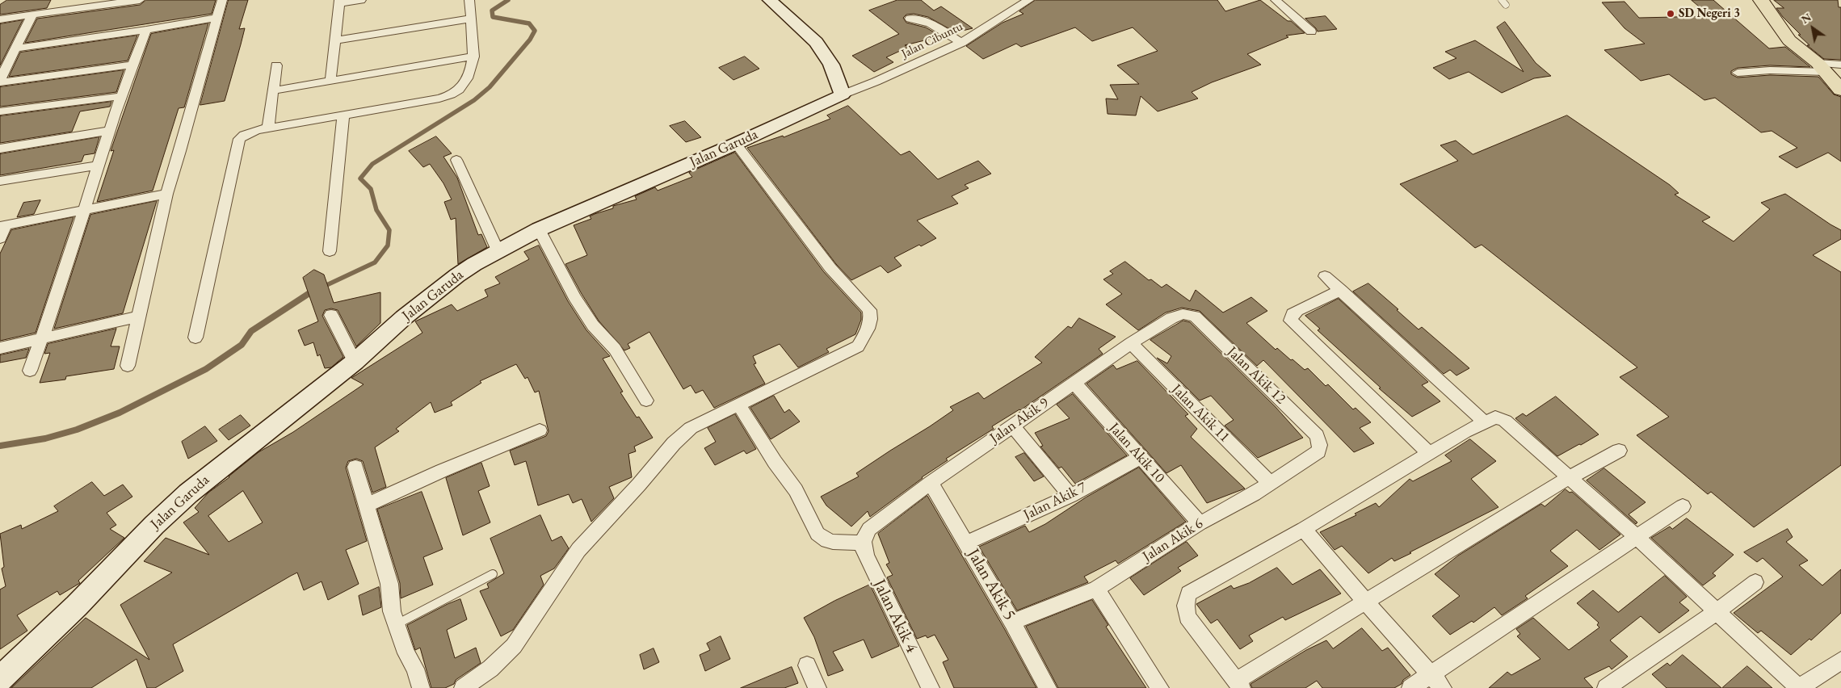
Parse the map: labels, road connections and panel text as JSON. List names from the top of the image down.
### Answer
{
  "streets": {
    "street": [
      "Jalan Cibuntu",
      "Jalan Garuda",
      "Jalan Akik 12",
      "Jalan Akik 11",
      "Jalan Akik 9",
      "Jalan Akik 10",
      "Jalan Akik 7",
      "Jalan Akik 6",
      "Jalan Akik 5",
      "Jalan Akik 4"
    ]
  },
  "crossings": [
    ["Jalan Cibuntu", "Jalan Garuda"],
    ["Jalan Akik 12", "Jalan Akik 9"],
    ["Jalan Akik 12", "Jalan Akik 6"],
    ["Jalan Akik 11", "Jalan Akik 9"],
    ["Jalan Akik 11", "Jalan Akik 6"],
    ["Jalan Akik 9", "Jalan Akik 10"],
    ["Jalan Akik 9", "Jalan Akik 5"],
    ["Jalan Akik 9", "Jalan Akik 4"],
    ["Jalan Akik 10", "Jalan Akik 7"],
    ["Jalan Akik 10", "Jalan Akik 6"],
    ["Jalan Akik 7", "Jalan Akik 5"],
    ["Jalan Akik 6", "Jalan Akik 5"]
  ],
  "places": ["SD Negeri 3"],
  "north": "top left"
}
